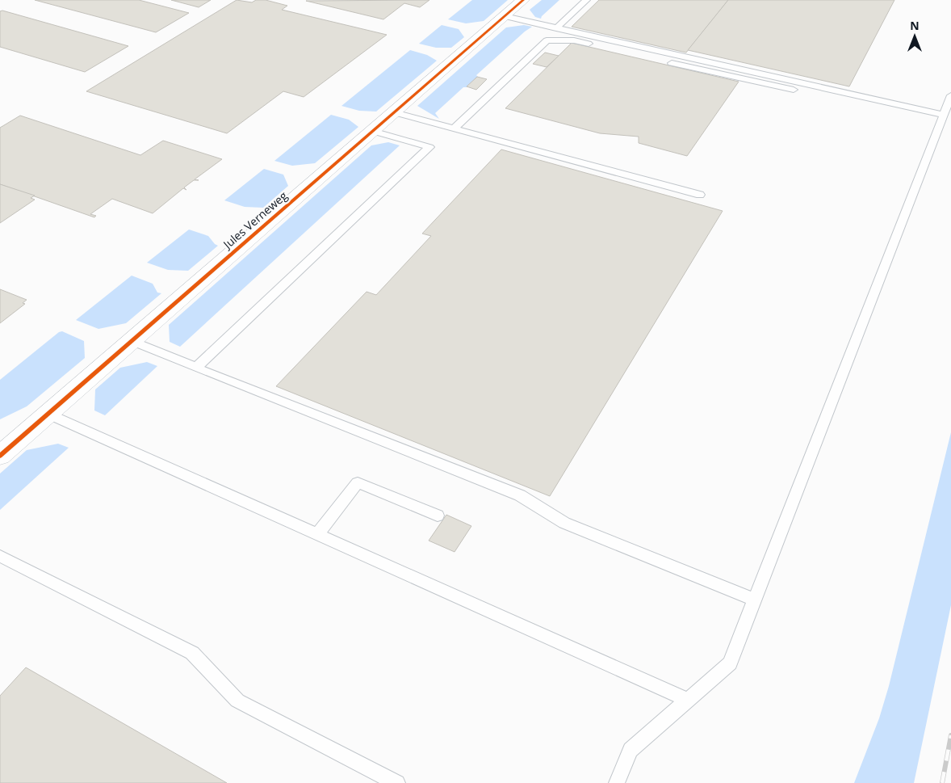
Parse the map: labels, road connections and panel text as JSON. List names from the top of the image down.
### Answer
{
  "streets": {
    "street": ["Jules Verneweg"]
  },
  "north": "top"
}
